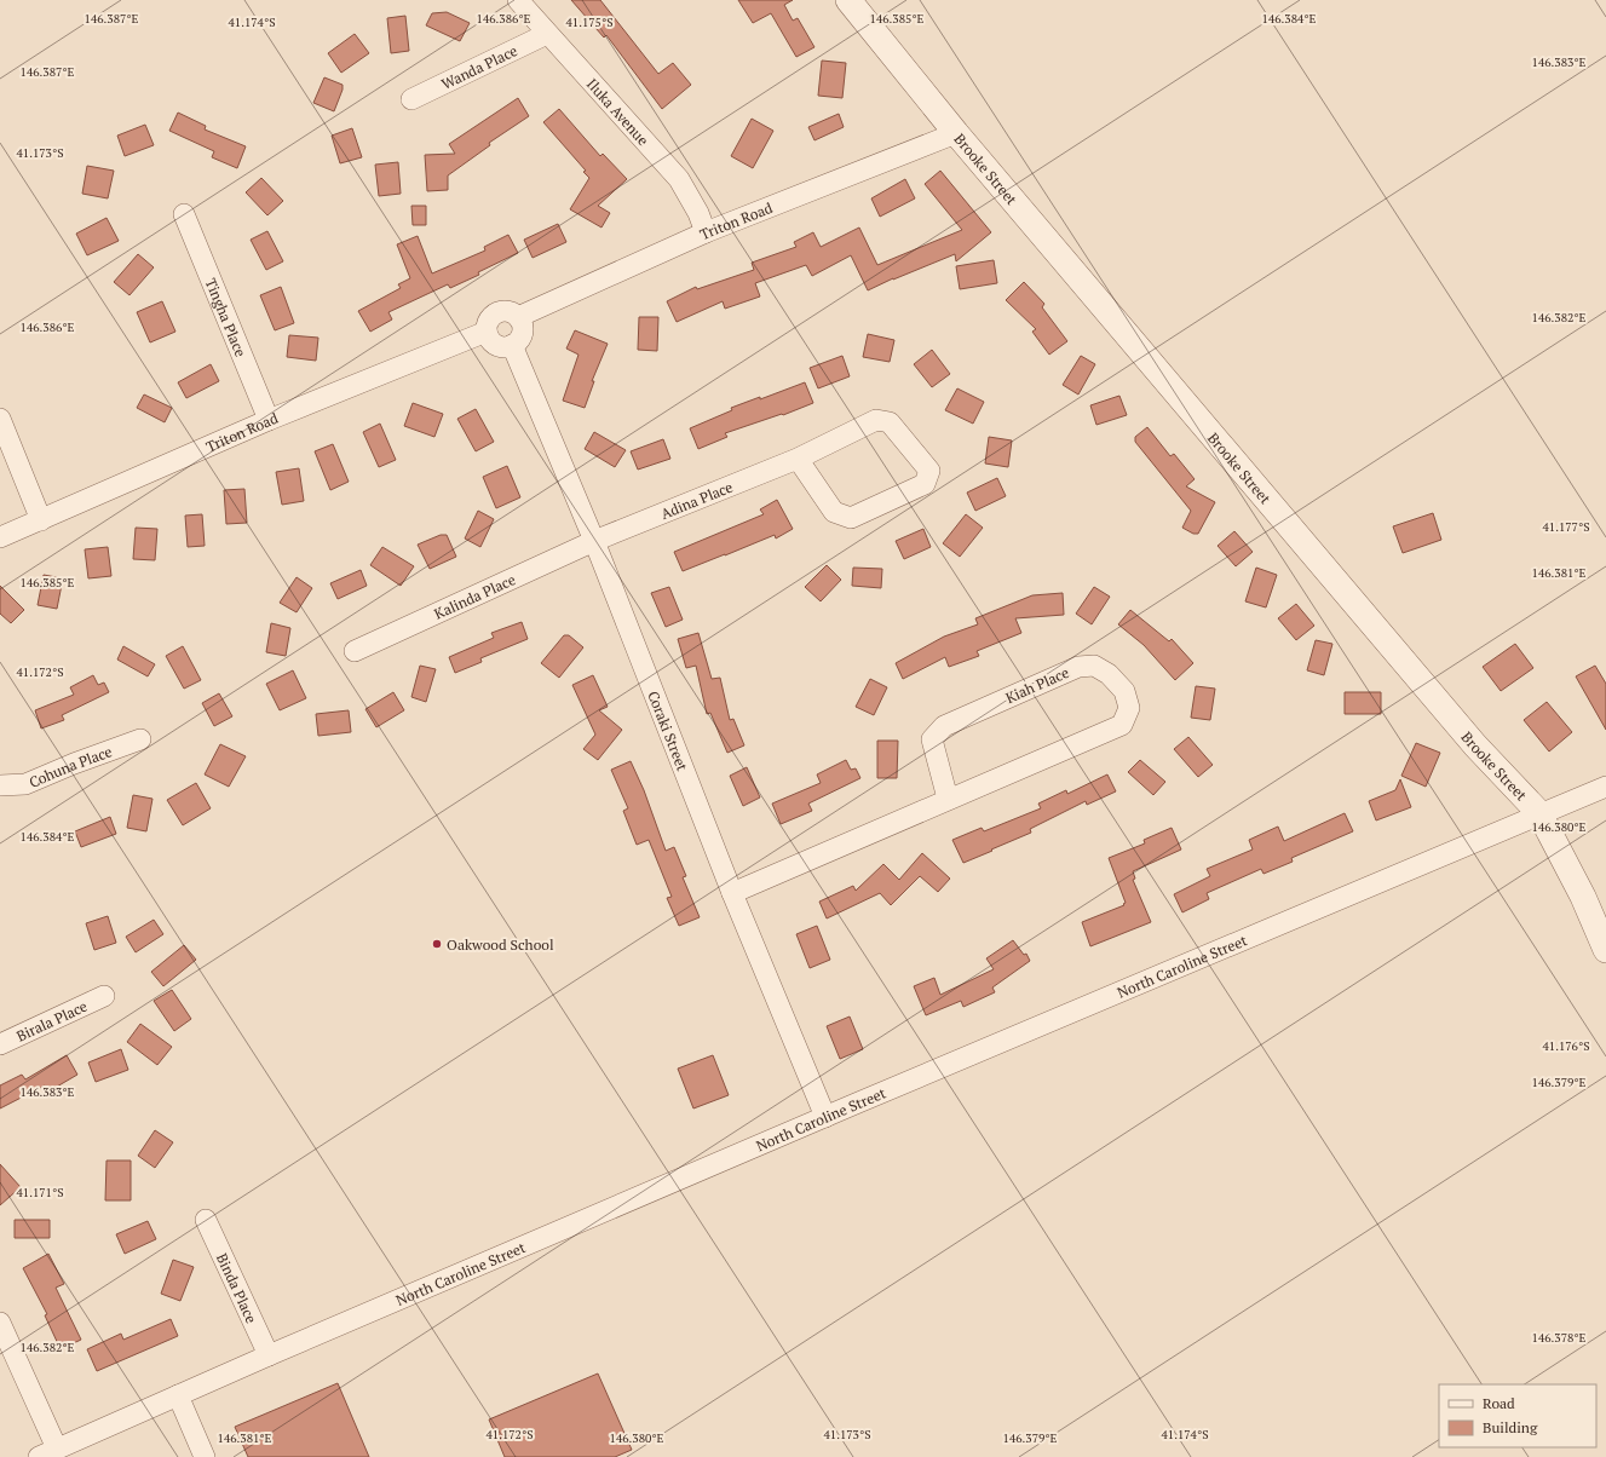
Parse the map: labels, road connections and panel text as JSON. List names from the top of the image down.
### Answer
{
  "streets": {
    "street": [
      "Wanda Place",
      "Iluka Avenue",
      "Brooke Street",
      "Triton Road",
      "Tingha Place",
      "Adina Place",
      "Kalinda Place",
      "Kiah Place",
      "Coraki Street",
      "Cohuna Place",
      "North Caroline Street",
      "Birala Place",
      "Binda Place"
    ]
  },
  "crossings": [
    ["Wanda Place", "Iluka Avenue"],
    ["Iluka Avenue", "Triton Road"],
    ["Brooke Street", "Triton Road"],
    ["Brooke Street", "North Caroline Street"],
    ["Triton Road", "Tingha Place"],
    ["Triton Road", "Coraki Street"],
    ["Adina Place", "Kalinda Place"],
    ["Adina Place", "Coraki Street"],
    ["Kalinda Place", "Coraki Street"],
    ["Kiah Place", "Coraki Street"],
    ["Coraki Street", "North Caroline Street"],
    ["North Caroline Street", "Binda Place"]
  ],
  "places": ["Oakwood School"],
  "legend": ["Road", "Building"],
  "coordinates": [
    "146.387°E",
    "146.386°E",
    "146.385°E",
    "146.384°E",
    "41.174°S",
    "41.175°S",
    "146.383°E",
    "41.173°S",
    "146.382°E",
    "41.177°S",
    "146.381°E",
    "41.172°S",
    "146.380°E",
    "41.176°S",
    "146.379°E",
    "41.171°S",
    "146.378°E"
  ]
}
